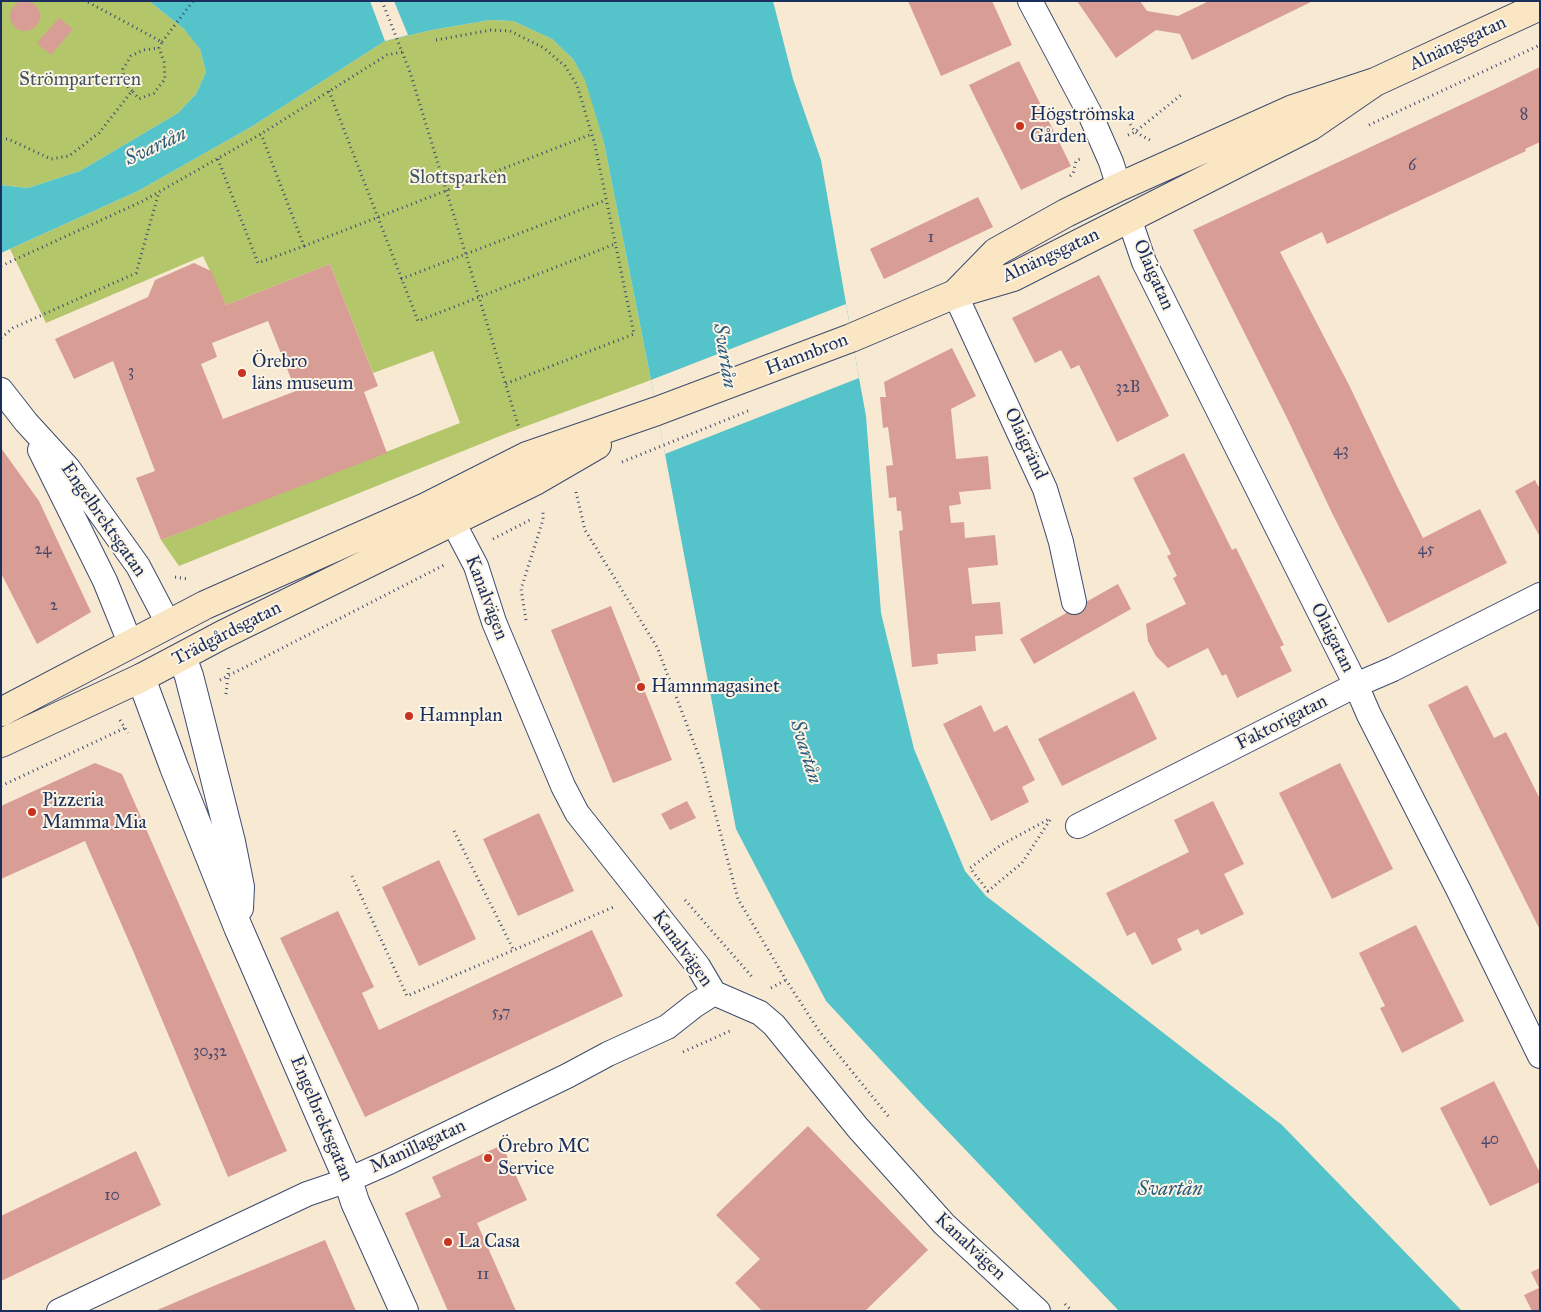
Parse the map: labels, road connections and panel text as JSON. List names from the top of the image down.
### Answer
{
  "streets": {
    "main road": ["Alnängsgatan", "Hamnbron", "Trädgårdsgatan"],
    "street": [
      "Olaigatan",
      "Olaigränd",
      "Engelbrektsgatan",
      "Kanalvägen",
      "Faktorigatan",
      "Manillagatan"
    ]
  },
  "crossings": [
    ["Alnängsgatan", "Olaigatan"],
    ["Alnängsgatan", "Hamnbron"],
    ["Alnängsgatan", "Olaigränd"],
    ["Olaigatan", "Faktorigatan"],
    ["Hamnbron", "Olaigränd"],
    ["Hamnbron", "Kanalvägen"],
    ["Hamnbron", "Trädgårdsgatan"],
    ["Engelbrektsgatan", "Trädgårdsgatan"],
    ["Engelbrektsgatan", "Manillagatan"],
    ["Kanalvägen", "Trädgårdsgatan"],
    ["Kanalvägen", "Manillagatan"]
  ],
  "water": ["Svartån"],
  "parks": ["Strömparterren", "Slottsparken"],
  "places": [
    "Högströmska Gården",
    "Örebro läns museum",
    "Hamnmagasinet",
    "Hamnplan",
    "Pizzeria Mamma Mia",
    "Örebro MC Service",
    "La Casa"
  ],
  "house_numbers": [
    "8",
    "6",
    "1",
    "3",
    "32B",
    "43",
    "24",
    "45",
    "2",
    "5,7",
    "30,32",
    "40",
    "10",
    "11"
  ]
}
